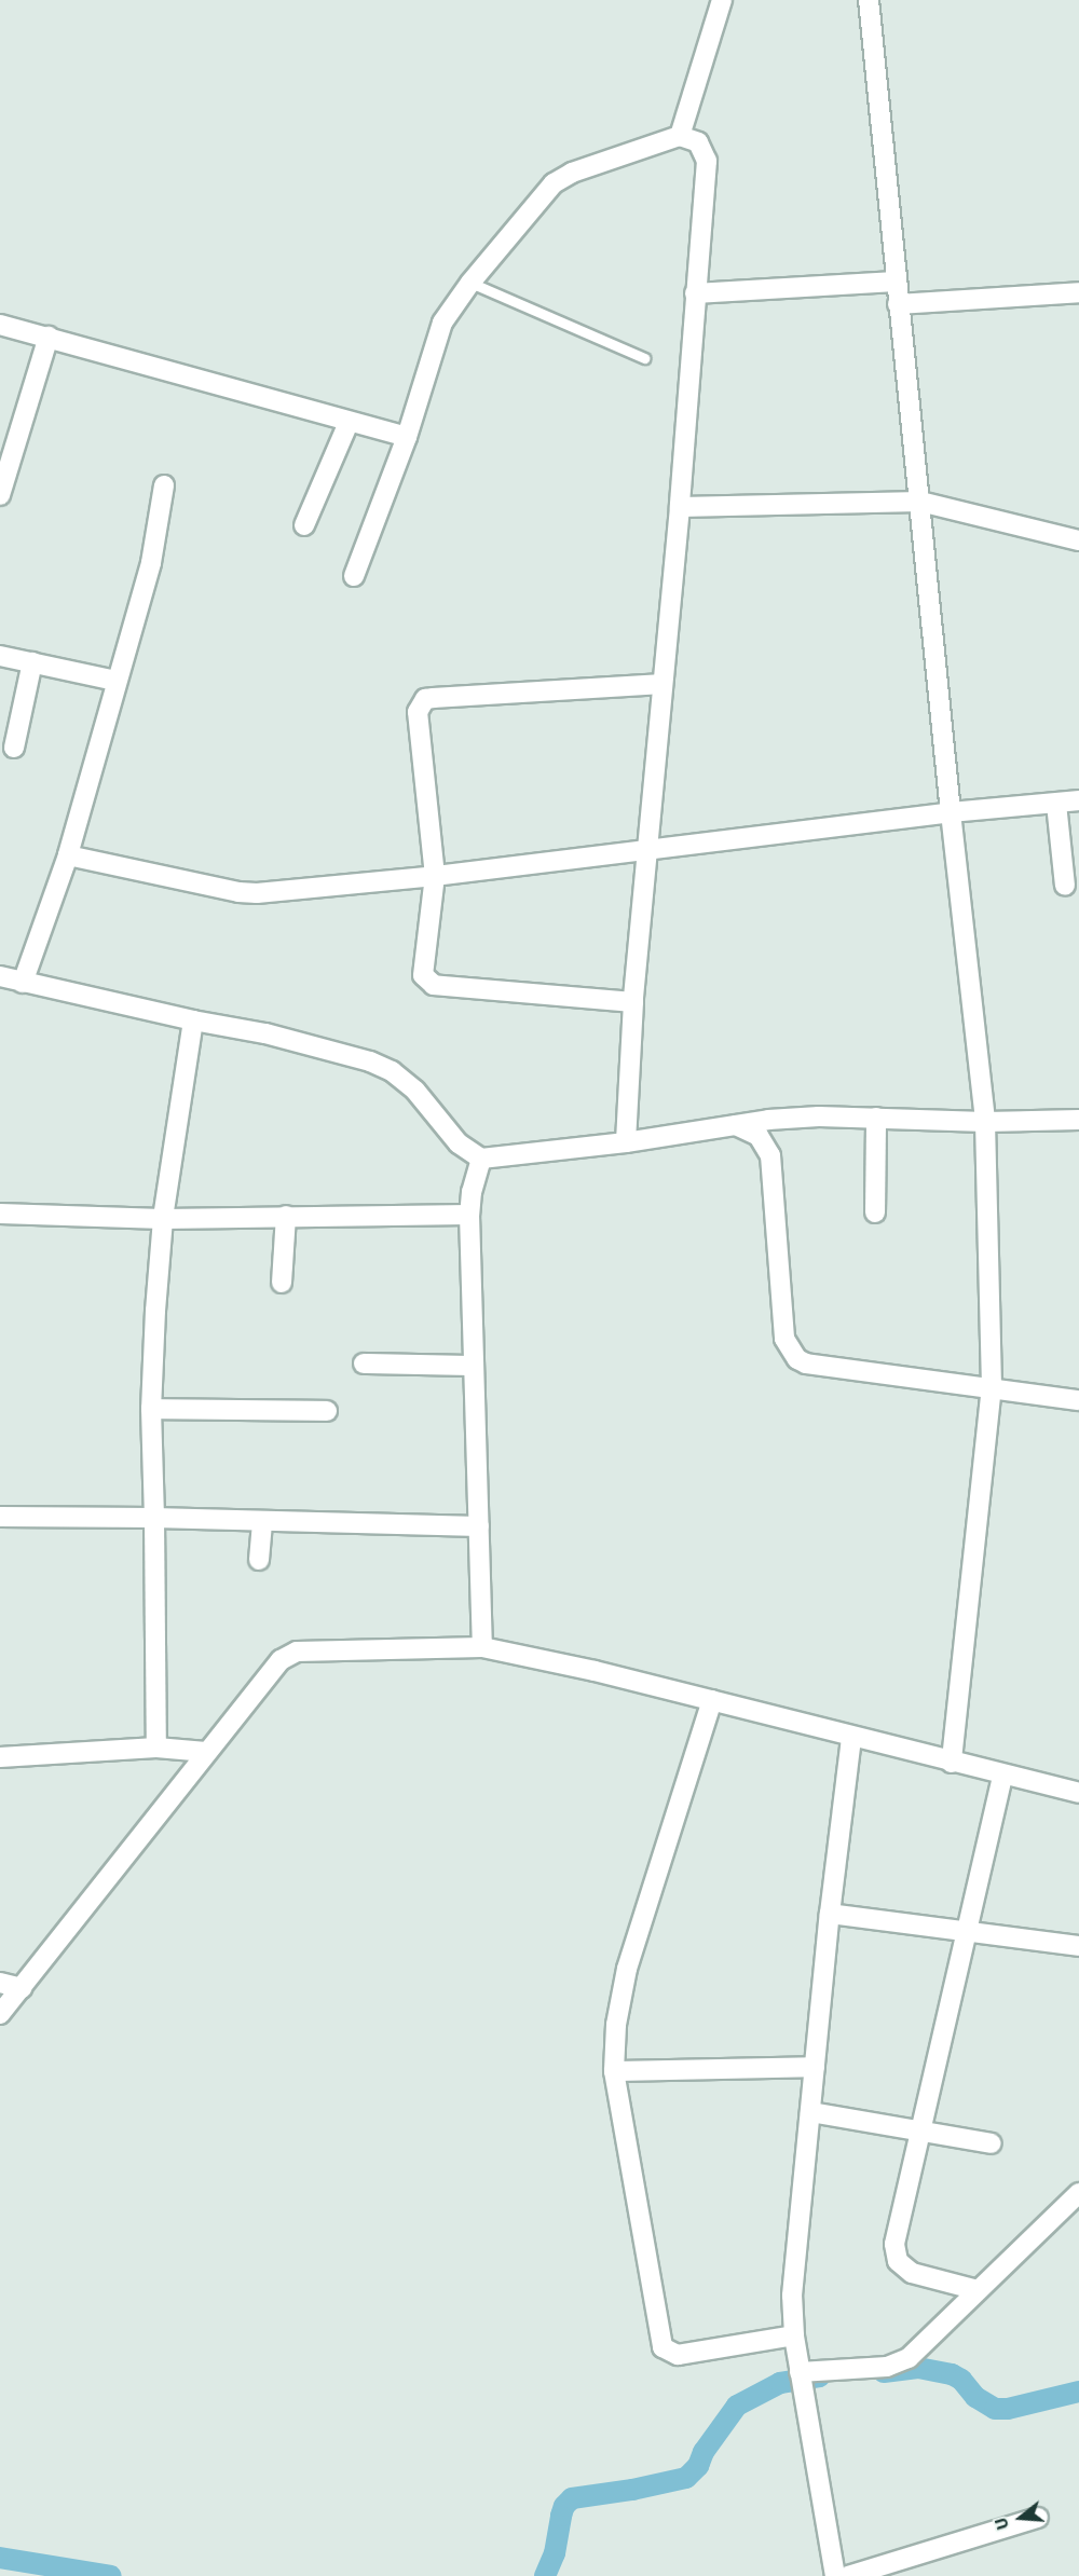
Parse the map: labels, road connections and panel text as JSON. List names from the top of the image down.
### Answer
{
  "north": "left"
}
